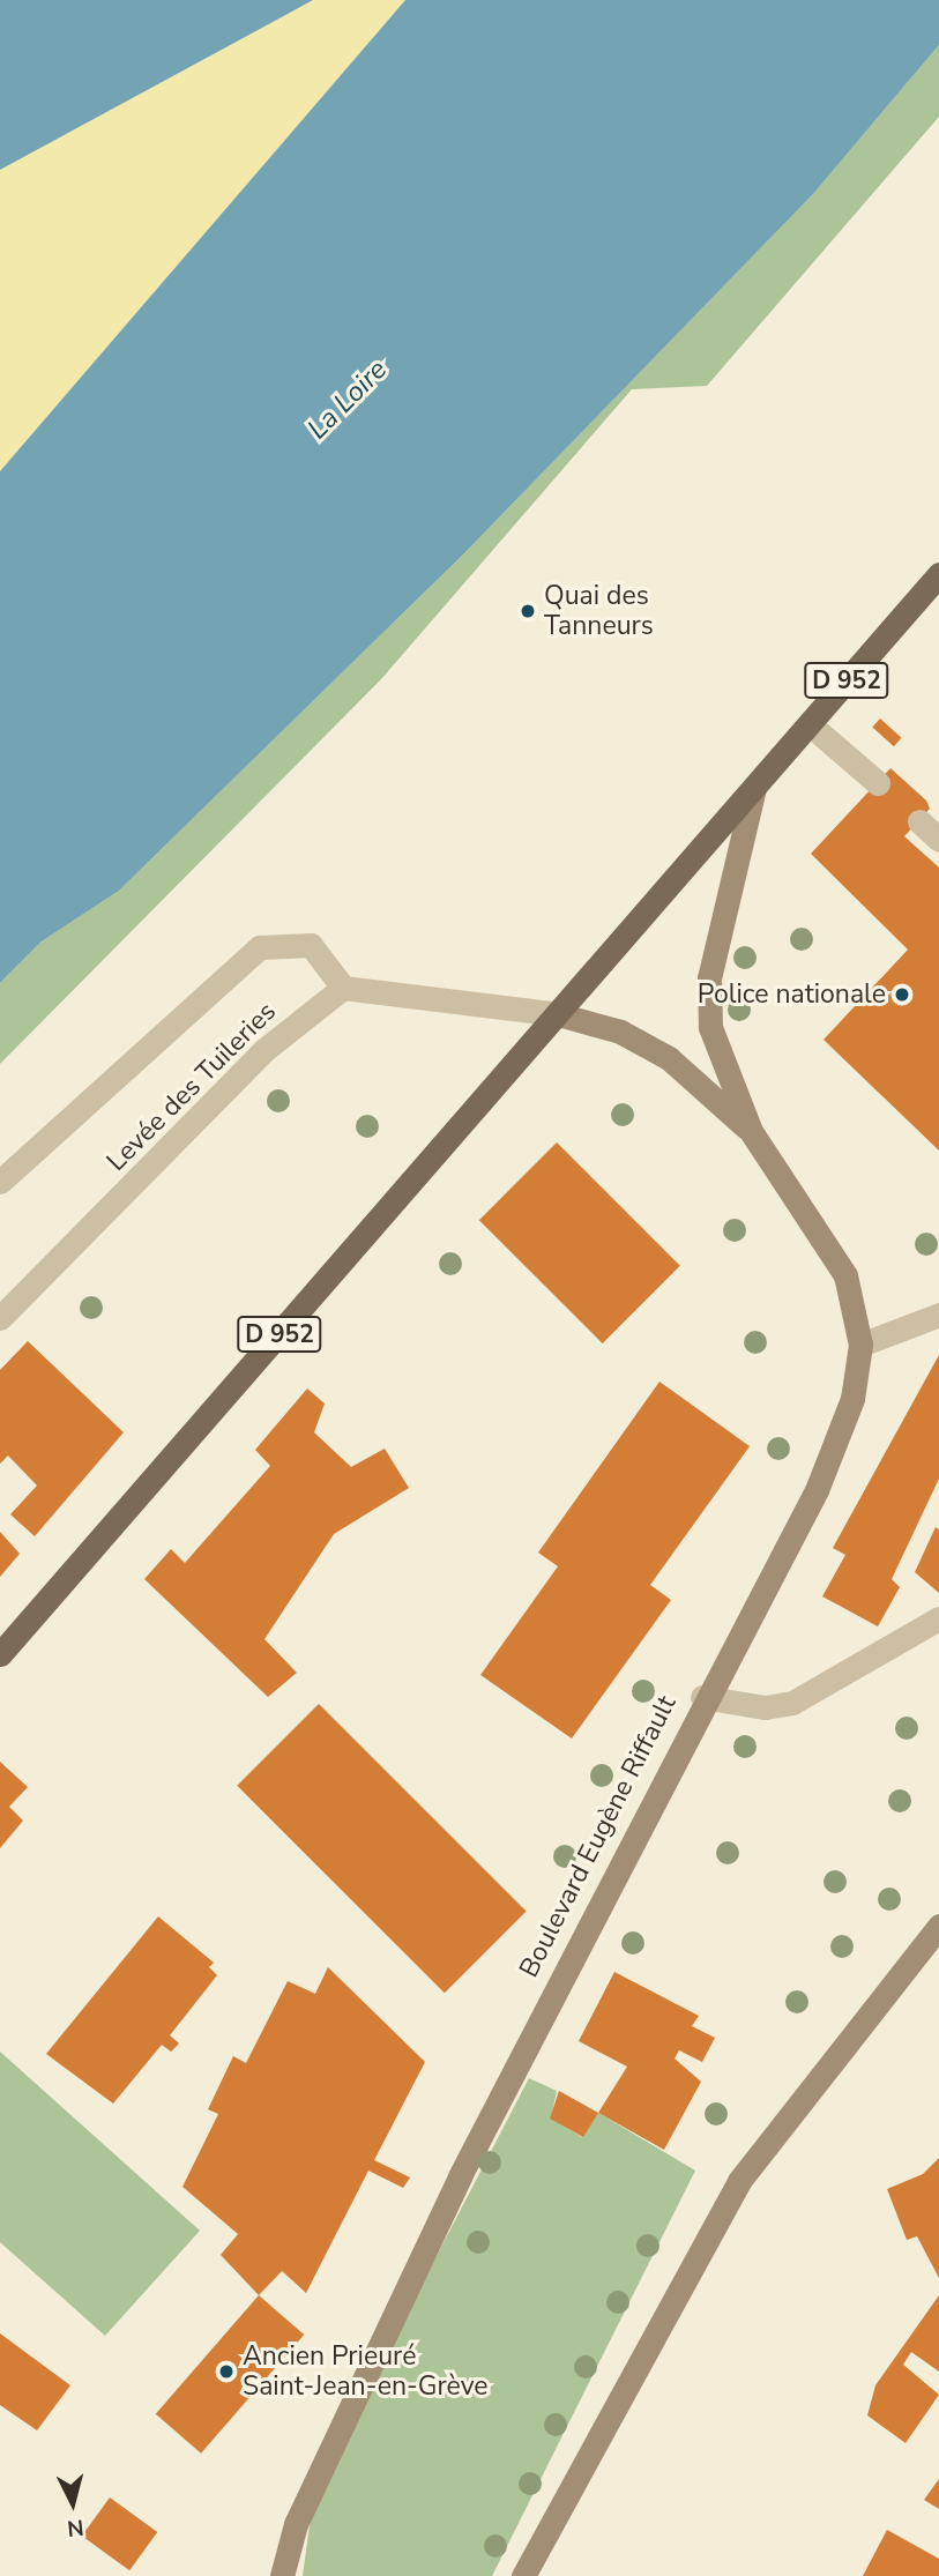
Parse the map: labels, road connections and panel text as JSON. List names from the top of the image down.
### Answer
{
  "streets": {
    "main road": ["D 952", "Boulevard Eugène Riffault"],
    "street": ["Levée des Tuileries"]
  },
  "crossings": [
    ["D 952", "Boulevard Eugène Riffault"]
  ],
  "water": ["La Loire"],
  "places": ["Quai des Tanneurs", "Police nationale", "Ancien Prieuré Saint-Jean-en-Grève"],
  "north": "bottom"
}
